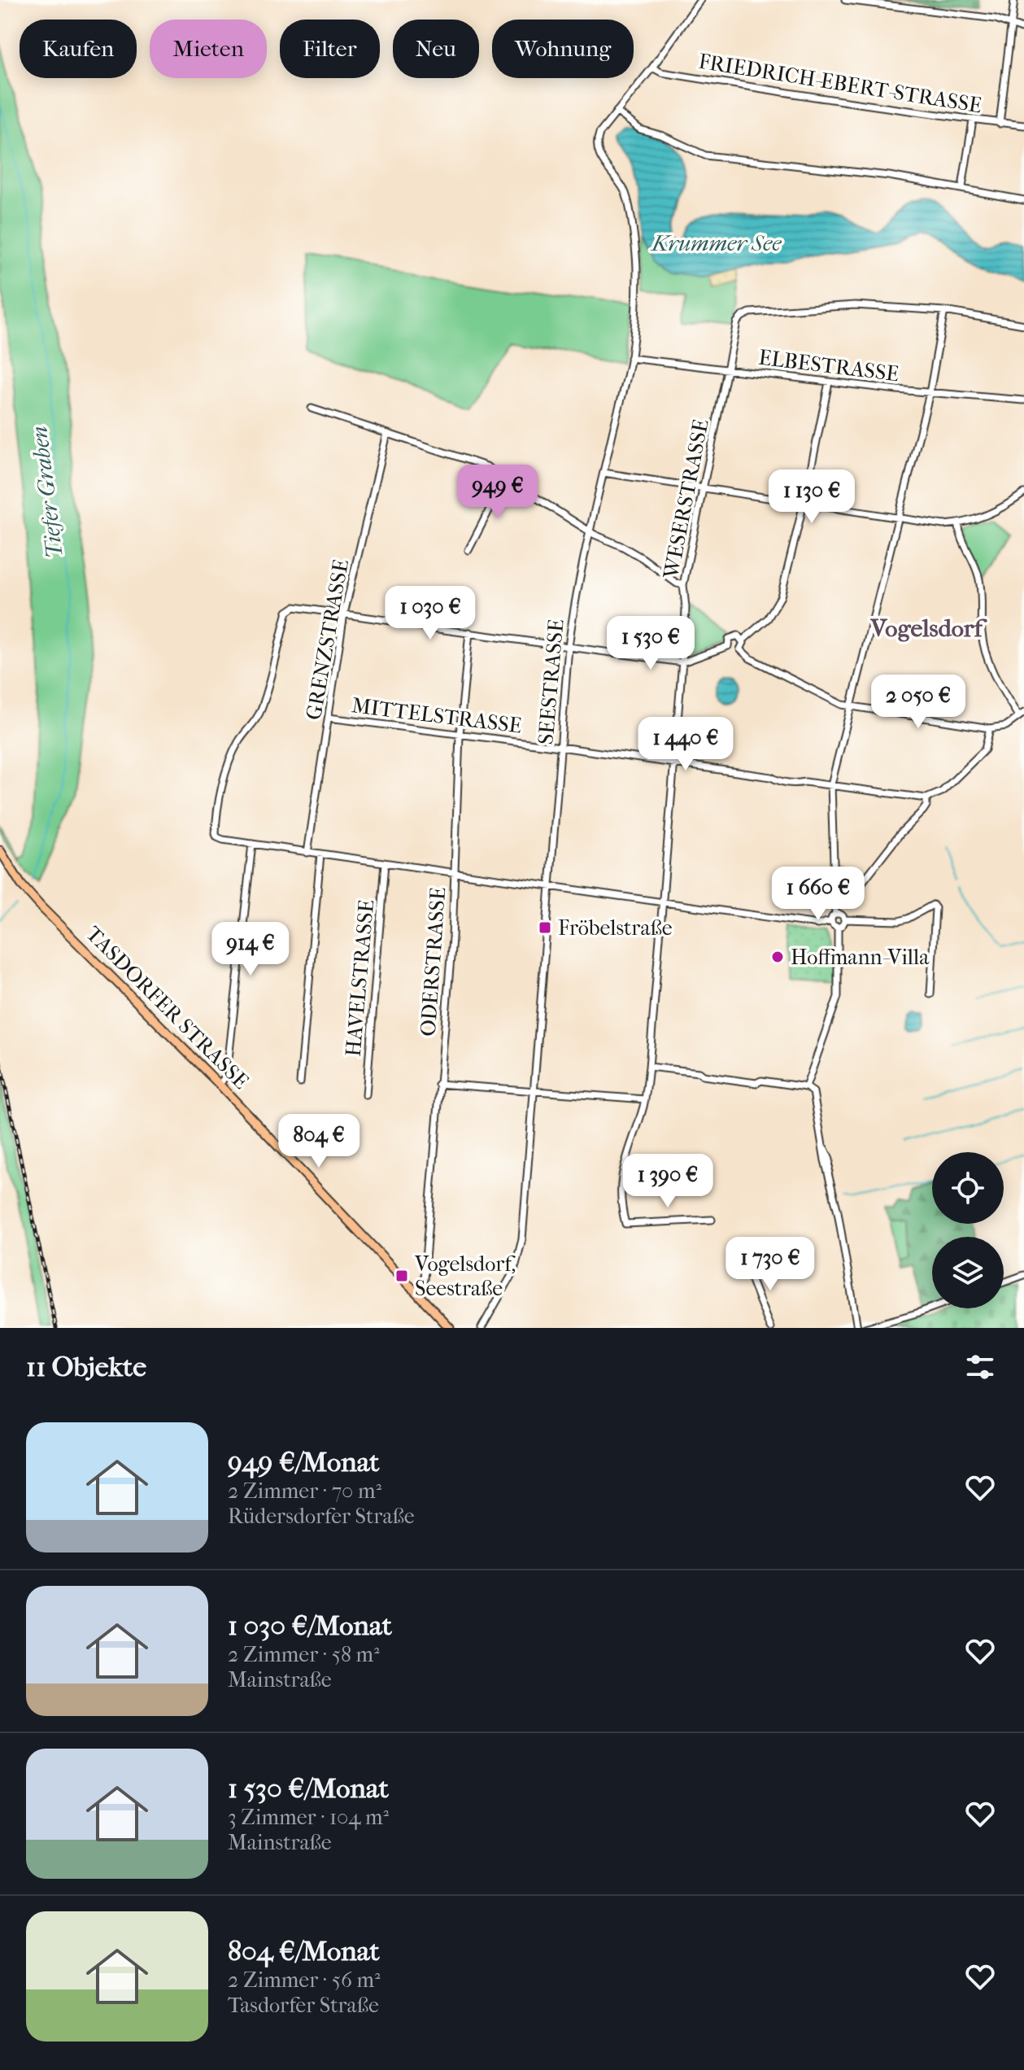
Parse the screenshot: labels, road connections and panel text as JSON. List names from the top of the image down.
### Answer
{
  "streets": {
    "main road": ["TASDORFER STRASSE"],
    "street": [
      "FRIEDRICH-EBERT-STRASSE",
      "ELBESTRASSE",
      "WESERSTRASSE",
      "GRENZSTRASSE",
      "SEESTRASSE",
      "MITTELSTRASSE",
      "ODERSTRASSE",
      "HAVELSTRASSE"
    ]
  },
  "crossings": [
    ["FRIEDRICH-EBERT-STRASSE", "SEESTRASSE"],
    ["ELBESTRASSE", "WESERSTRASSE"],
    ["ELBESTRASSE", "SEESTRASSE"],
    ["WESERSTRASSE", "MITTELSTRASSE"],
    ["GRENZSTRASSE", "MITTELSTRASSE"],
    ["SEESTRASSE", "MITTELSTRASSE"],
    ["MITTELSTRASSE", "ODERSTRASSE"],
    ["ODERSTRASSE", "TASDORFER STRASSE"]
  ],
  "districts": ["Vogelsdorf"],
  "water": ["Krummer See", "Tiefer Graben"],
  "places": {
    "transit": ["Fröbelstraße", "Vogelsdorf, Seestraße"],
    "other": ["Hoffmann-Villa"]
  },
  "page": {
    "chip": [
      "Kaufen",
      "Mieten",
      "Filter",
      "Neu",
      "Wohnung"
    ],
    "price": [
      "949 €",
      "1 130 €",
      "1 030 €",
      "1 530 €",
      "2 050 €",
      "1 440 €",
      "1 660 €",
      "914 €",
      "804 €",
      "1 390 €",
      "1 730 €"
    ],
    "heading": "11 Objekte",
    "list": [
      {
        "name": "949 €/Monat",
        "note": "2 Zimmer · 70 m² · Rüdersdorfer Straße"
      },
      {
        "name": "1 030 €/Monat",
        "note": "2 Zimmer · 58 m² · Mainstraße"
      },
      {
        "name": "1 530 €/Monat",
        "note": "3 Zimmer · 104 m² · Mainstraße"
      },
      {
        "name": "804 €/Monat",
        "note": "2 Zimmer · 56 m² · Tasdorfer Straße"
      }
    ]
  }
}
